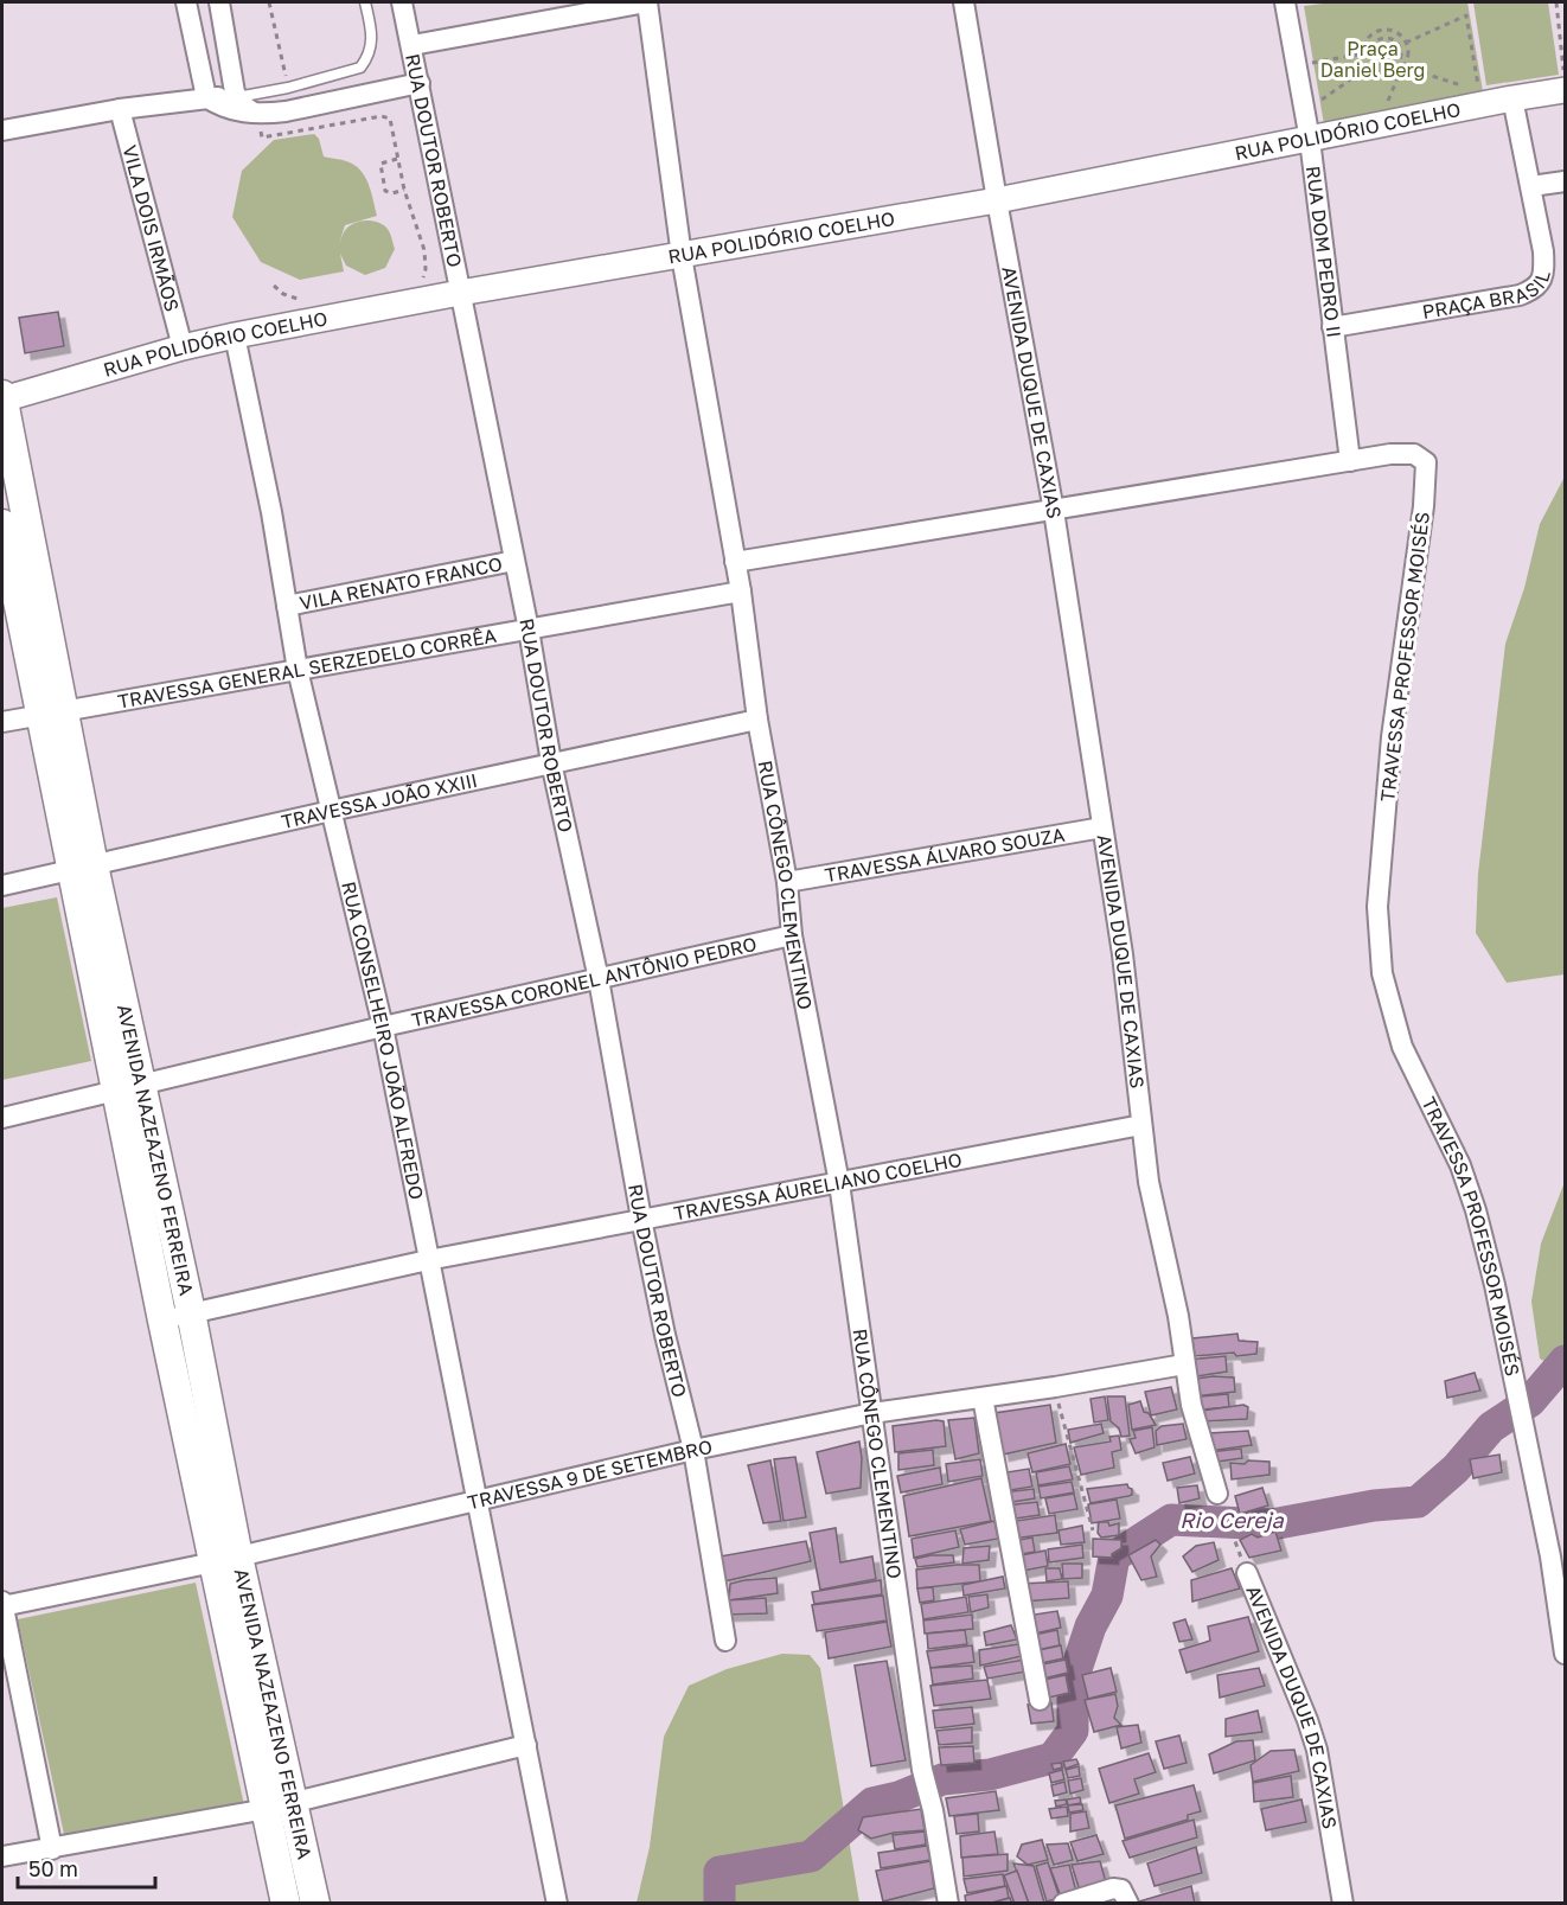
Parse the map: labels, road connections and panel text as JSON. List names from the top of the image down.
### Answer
{
  "streets": {
    "main road": ["AVENIDA NAZEAZENO FERREIRA"],
    "street": [
      "RUA POLIDÓRIO COELHO",
      "RUA DOUTOR ROBERTO",
      "VILA DOIS IRMÃOS",
      "RUA DOM PEDRO II",
      "PRAÇA BRASIL",
      "AVENIDA DUQUE DE CAXIAS",
      "VILA RENATO FRANCO",
      "TRAVESSA PROFESSOR MOISÉS",
      "TRAVESSA GENERAL SERZEDELO CORRÊA",
      "TRAVESSA JOÃO XXIII",
      "TRAVESSA ÁLVARO SOUZA",
      "RUA CÔNEGO CLEMENTINO",
      "TRAVESSA CORONEL ANTÔNIO PEDRO",
      "RUA CONSELHEIRO JOÃO ALFREDO",
      "TRAVESSA ÁURELIANO COELHO",
      "TRAVESSA 9 DE SETEMBRO"
    ]
  },
  "crossings": [
    ["RUA POLIDÓRIO COELHO", "RUA DOUTOR ROBERTO"],
    ["RUA POLIDÓRIO COELHO", "VILA DOIS IRMÃOS"],
    ["RUA POLIDÓRIO COELHO", "RUA DOM PEDRO II"],
    ["RUA POLIDÓRIO COELHO", "PRAÇA BRASIL"],
    ["RUA POLIDÓRIO COELHO", "AVENIDA DUQUE DE CAXIAS"],
    ["RUA POLIDÓRIO COELHO", "RUA CÔNEGO CLEMENTINO"],
    ["RUA POLIDÓRIO COELHO", "RUA CONSELHEIRO JOÃO ALFREDO"],
    ["RUA POLIDÓRIO COELHO", "AVENIDA NAZEAZENO FERREIRA"],
    ["RUA DOUTOR ROBERTO", "VILA RENATO FRANCO"],
    ["RUA DOUTOR ROBERTO", "TRAVESSA GENERAL SERZEDELO CORRÊA"],
    ["RUA DOUTOR ROBERTO", "TRAVESSA JOÃO XXIII"],
    ["RUA DOUTOR ROBERTO", "TRAVESSA CORONEL ANTÔNIO PEDRO"],
    ["RUA DOUTOR ROBERTO", "TRAVESSA ÁURELIANO COELHO"],
    ["RUA DOUTOR ROBERTO", "TRAVESSA 9 DE SETEMBRO"],
    ["RUA DOM PEDRO II", "PRAÇA BRASIL"],
    ["RUA DOM PEDRO II", "TRAVESSA PROFESSOR MOISÉS"],
    ["AVENIDA DUQUE DE CAXIAS", "TRAVESSA PROFESSOR MOISÉS"],
    ["AVENIDA DUQUE DE CAXIAS", "TRAVESSA ÁLVARO SOUZA"],
    ["AVENIDA DUQUE DE CAXIAS", "TRAVESSA ÁURELIANO COELHO"],
    ["AVENIDA DUQUE DE CAXIAS", "TRAVESSA 9 DE SETEMBRO"],
    ["VILA RENATO FRANCO", "RUA CONSELHEIRO JOÃO ALFREDO"],
    ["TRAVESSA PROFESSOR MOISÉS", "RUA CÔNEGO CLEMENTINO"],
    ["TRAVESSA GENERAL SERZEDELO CORRÊA", "RUA CÔNEGO CLEMENTINO"],
    ["TRAVESSA GENERAL SERZEDELO CORRÊA", "RUA CONSELHEIRO JOÃO ALFREDO"],
    ["TRAVESSA GENERAL SERZEDELO CORRÊA", "AVENIDA NAZEAZENO FERREIRA"],
    ["TRAVESSA JOÃO XXIII", "RUA CÔNEGO CLEMENTINO"],
    ["TRAVESSA JOÃO XXIII", "RUA CONSELHEIRO JOÃO ALFREDO"],
    ["TRAVESSA JOÃO XXIII", "AVENIDA NAZEAZENO FERREIRA"],
    ["TRAVESSA ÁLVARO SOUZA", "RUA CÔNEGO CLEMENTINO"],
    ["RUA CÔNEGO CLEMENTINO", "TRAVESSA CORONEL ANTÔNIO PEDRO"],
    ["RUA CÔNEGO CLEMENTINO", "TRAVESSA ÁURELIANO COELHO"],
    ["RUA CÔNEGO CLEMENTINO", "TRAVESSA 9 DE SETEMBRO"],
    ["TRAVESSA CORONEL ANTÔNIO PEDRO", "RUA CONSELHEIRO JOÃO ALFREDO"],
    ["TRAVESSA CORONEL ANTÔNIO PEDRO", "AVENIDA NAZEAZENO FERREIRA"],
    ["RUA CONSELHEIRO JOÃO ALFREDO", "TRAVESSA ÁURELIANO COELHO"],
    ["RUA CONSELHEIRO JOÃO ALFREDO", "TRAVESSA 9 DE SETEMBRO"],
    ["AVENIDA NAZEAZENO FERREIRA", "TRAVESSA ÁURELIANO COELHO"],
    ["AVENIDA NAZEAZENO FERREIRA", "TRAVESSA 9 DE SETEMBRO"]
  ],
  "water": ["Rio Cereja"],
  "parks": ["Praça Daniel Berg"],
  "scale_bar": "50 m"
}
